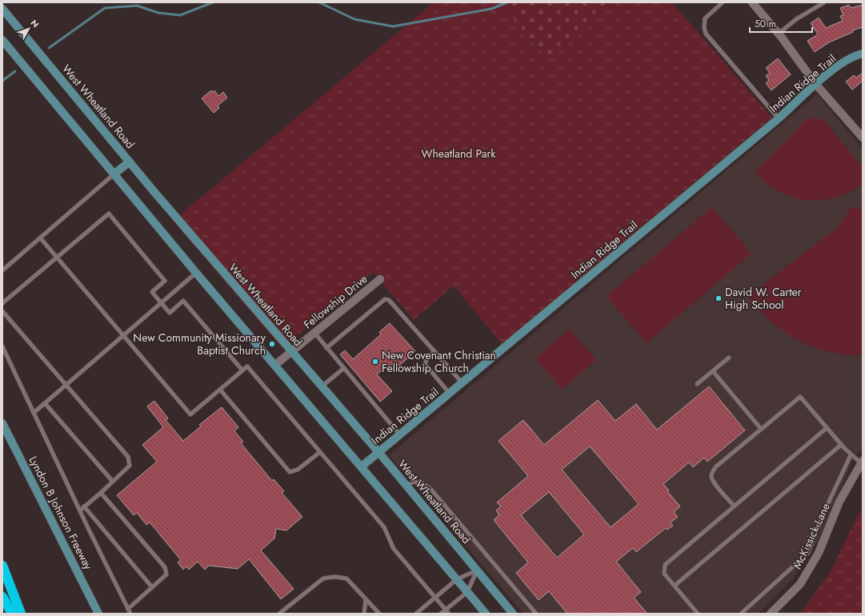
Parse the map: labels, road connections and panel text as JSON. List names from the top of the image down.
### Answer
{
  "streets": {
    "main road": ["Indian Ridge Trail", "West Wheatland Road", "Lyndon B Johnson Freeway"],
    "street": ["Fellowship Drive", "McKissick Lane"]
  },
  "crossings": [
    ["Indian Ridge Trail", "West Wheatland Road"],
    ["West Wheatland Road", "Fellowship Drive"]
  ],
  "parks": ["Wheatland Park"],
  "places": ["David W. Carter High School", "New Community Missionary Baptist Church", "New Covenant Christian Fellowship Church"],
  "scale_bar": "50 m",
  "north": "top right"
}
